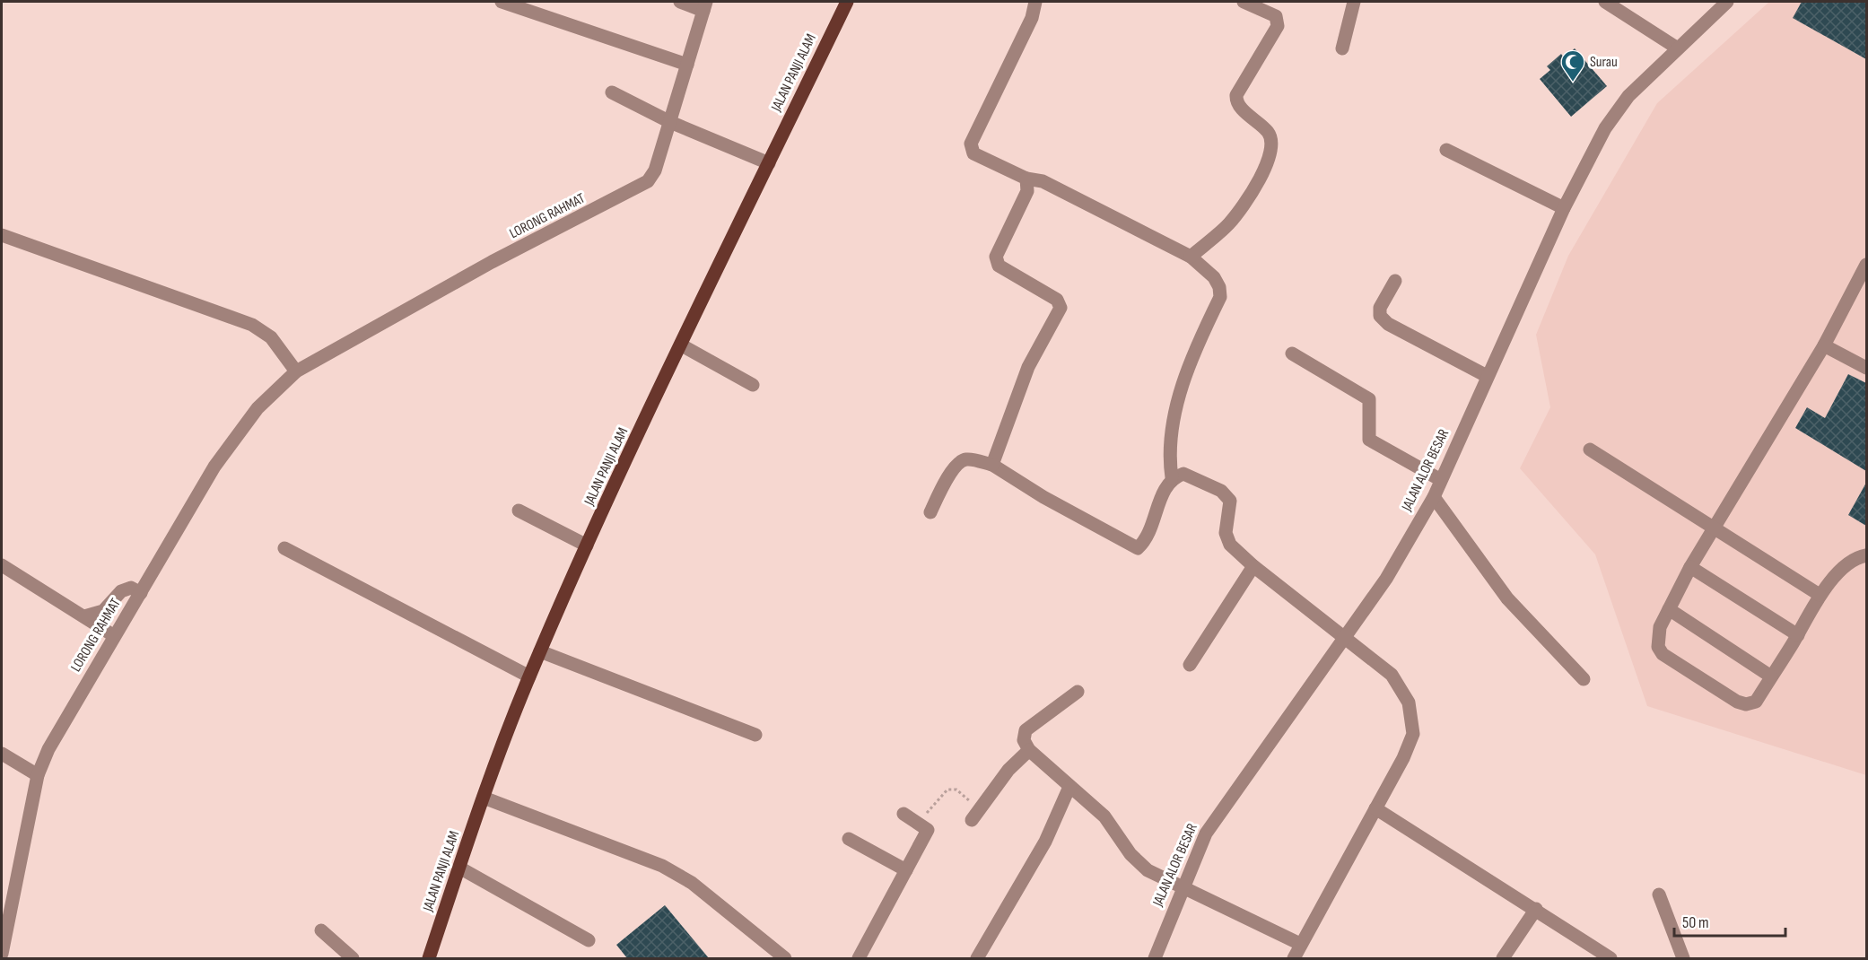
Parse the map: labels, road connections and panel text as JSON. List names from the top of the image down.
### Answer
{
  "streets": {
    "main road": ["JALAN PANJI ALAM"],
    "street": ["LORONG RAHMAT", "JALAN ALOR BESAR"]
  },
  "places": {
    "mosque": ["Surau"]
  },
  "scale_bar": "50 m"
}
